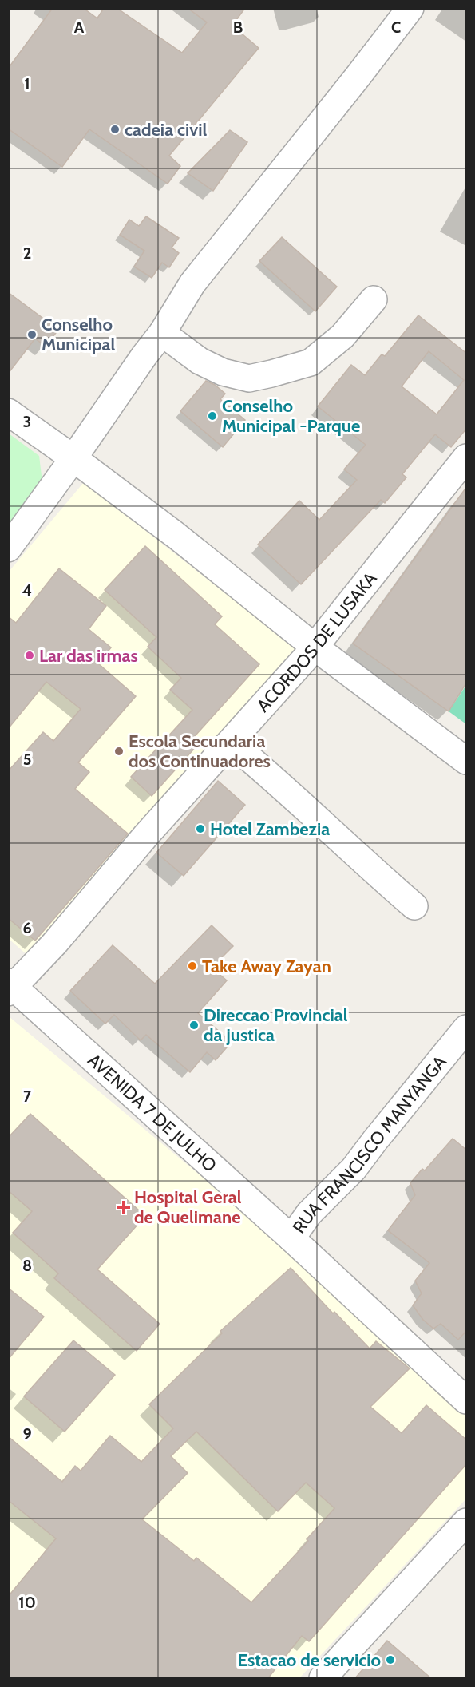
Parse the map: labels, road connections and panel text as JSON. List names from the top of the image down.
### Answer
{
  "streets": {
    "street": ["ACORDOS DE LUSAKA", "AVENIDA 7 DE JULHO", "RUA FRANCISCO MANYANGA"]
  },
  "crossings": [
    ["ACORDOS DE LUSAKA", "AVENIDA 7 DE JULHO"],
    ["AVENIDA 7 DE JULHO", "RUA FRANCISCO MANYANGA"]
  ],
  "places": {
    "other": [
      "cadeia civil",
      "Conselho Municipal",
      "Conselho Municipal -Parque",
      "Lar das irmas",
      "Escola Secundaria dos Continuadores",
      "Hotel Zambezia",
      "Take Away Zayan",
      "Direccao Provincial da justica",
      "Estacao de servicio"
    ],
    "health": ["Hospital Geral de Quelimane"]
  },
  "grid": {
    "columns": ["A", "B", "C"],
    "rows": [
      "1",
      "2",
      "3",
      "4",
      "5",
      "6",
      "7",
      "8",
      "9",
      "10"
    ]
  }
}
